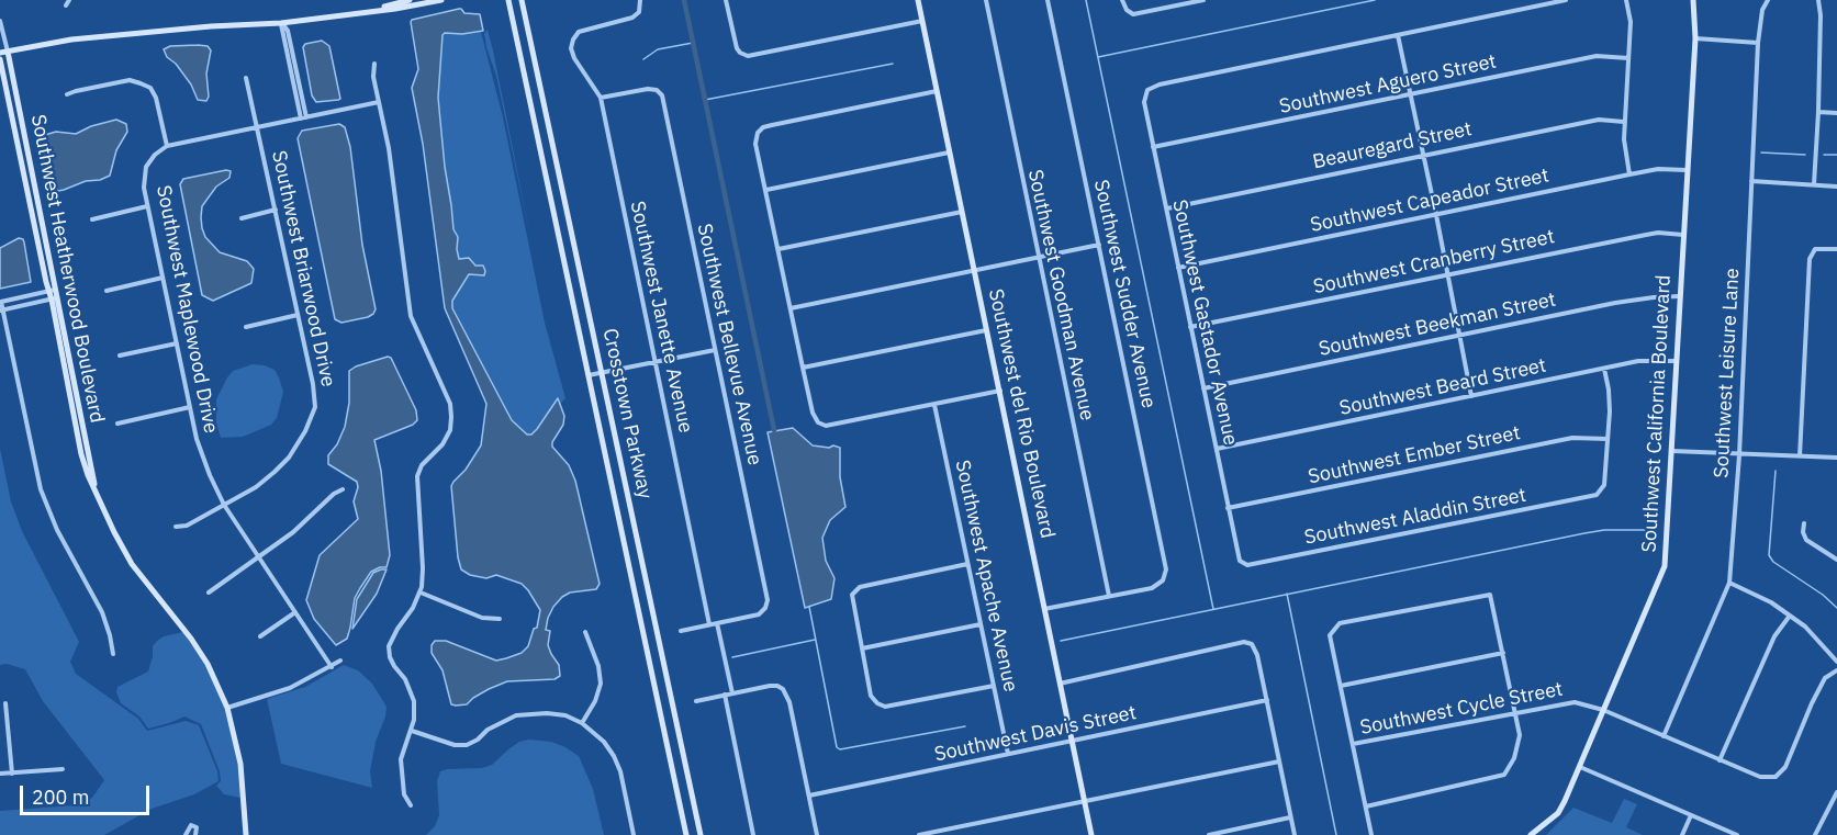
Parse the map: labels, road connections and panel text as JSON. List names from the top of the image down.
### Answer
{
  "streets": {
    "street": [
      "Southwest Aguero Street",
      "Beauregard Street",
      "Southwest Capeador Street",
      "Southwest Cranberry Street",
      "Southwest Heatherwood Boulevard",
      "Southwest Briarwood Drive",
      "Southwest Sudder Avenue",
      "Southwest Goodman Avenue",
      "Southwest Maplewood Drive",
      "Southwest Janette Avenue",
      "Southwest Gastador Avenue",
      "Southwest Beekman Street",
      "Southwest Bellevue Avenue",
      "Southwest Leisure Lane",
      "Southwest Beard Street",
      "Crosstown Parkway",
      "Southwest del Rio Boulevard",
      "Southwest California Boulevard",
      "Southwest Ember Street",
      "Southwest Aladdin Street",
      "Southwest Apache Avenue",
      "Southwest Cycle Street",
      "Southwest Davis Street"
    ]
  },
  "crossings": [
    ["Southwest Aguero Street", "Southwest Gastador Avenue"],
    ["Beauregard Street", "Southwest Gastador Avenue"],
    ["Southwest Capeador Street", "Southwest Gastador Avenue"],
    ["Southwest Capeador Street", "Southwest California Boulevard"],
    ["Southwest Cranberry Street", "Southwest Gastador Avenue"],
    ["Southwest Cranberry Street", "Southwest California Boulevard"],
    ["Southwest Briarwood Drive", "Southwest Maplewood Drive"],
    ["Southwest Sudder Avenue", "Southwest Goodman Avenue"],
    ["Southwest Janette Avenue", "Southwest Bellevue Avenue"],
    ["Southwest Gastador Avenue", "Southwest Beekman Street"],
    ["Southwest Gastador Avenue", "Southwest Beard Street"],
    ["Southwest Gastador Avenue", "Southwest Ember Street"],
    ["Southwest Gastador Avenue", "Southwest Aladdin Street"],
    ["Southwest Beekman Street", "Southwest California Boulevard"],
    ["Southwest Leisure Lane", "Southwest Cycle Street"],
    ["Southwest Beard Street", "Southwest California Boulevard"],
    ["Southwest del Rio Boulevard", "Southwest Davis Street"],
    ["Southwest California Boulevard", "Southwest Cycle Street"],
    ["Southwest Ember Street", "Southwest Aladdin Street"],
    ["Southwest Apache Avenue", "Southwest Davis Street"]
  ],
  "scale_bar": "200 m"
}
